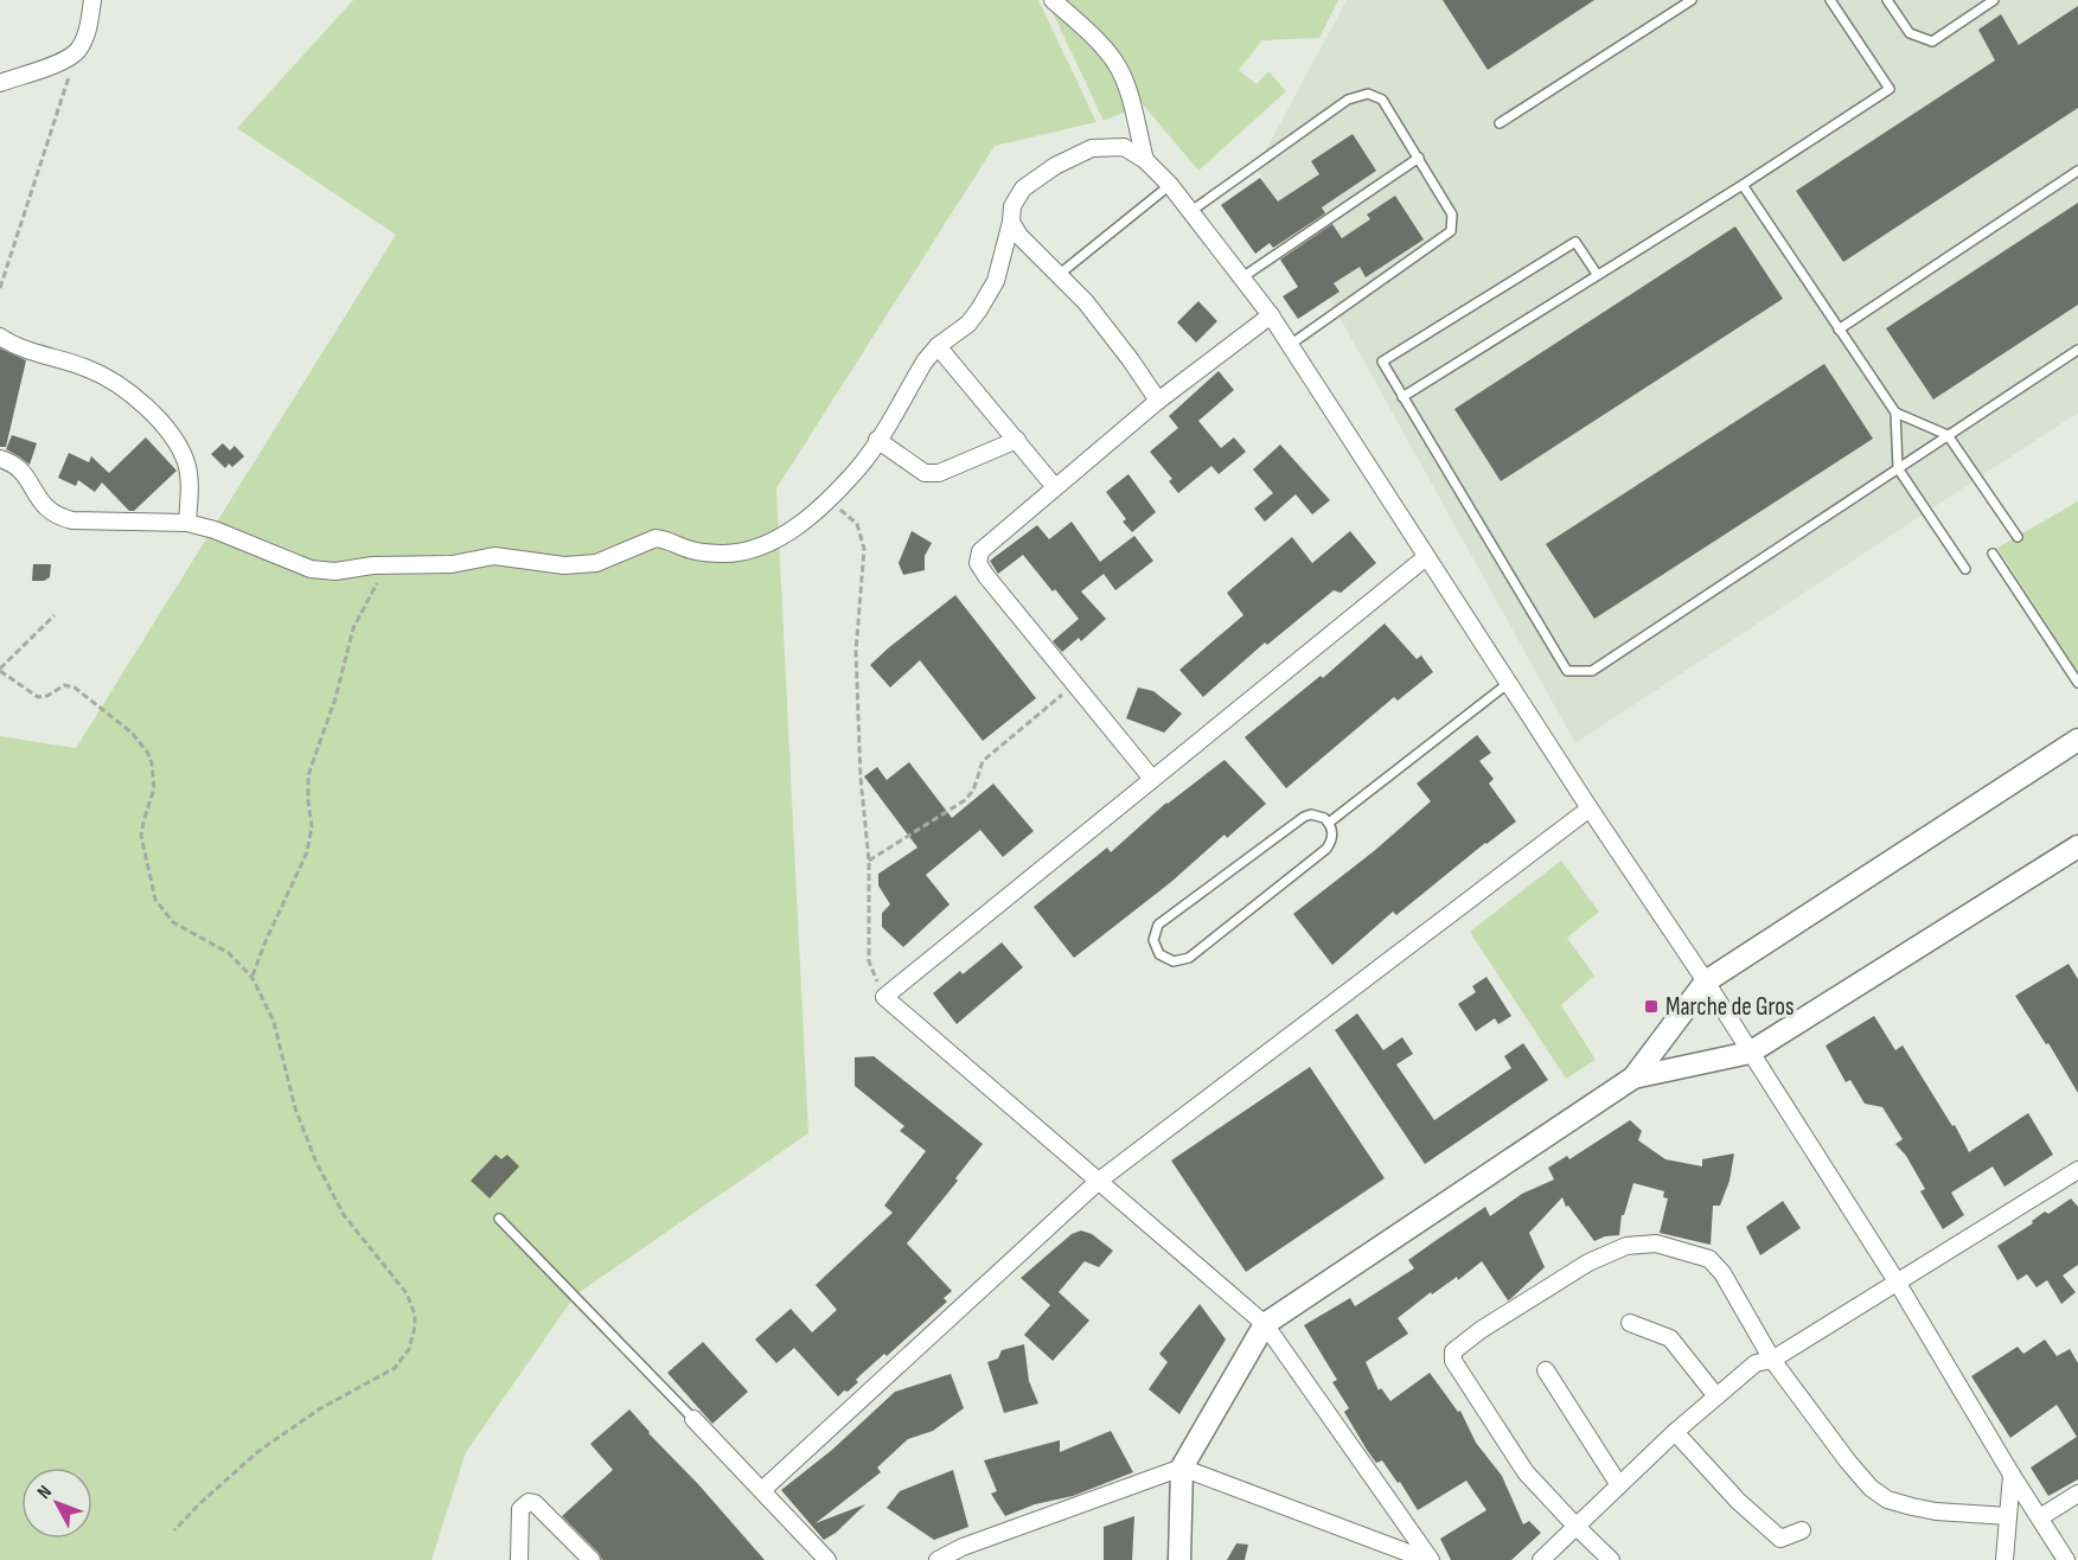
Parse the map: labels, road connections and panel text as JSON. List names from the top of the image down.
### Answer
{
  "places": {
    "transit": ["Marche de Gros"]
  },
  "north": "top left"
}
